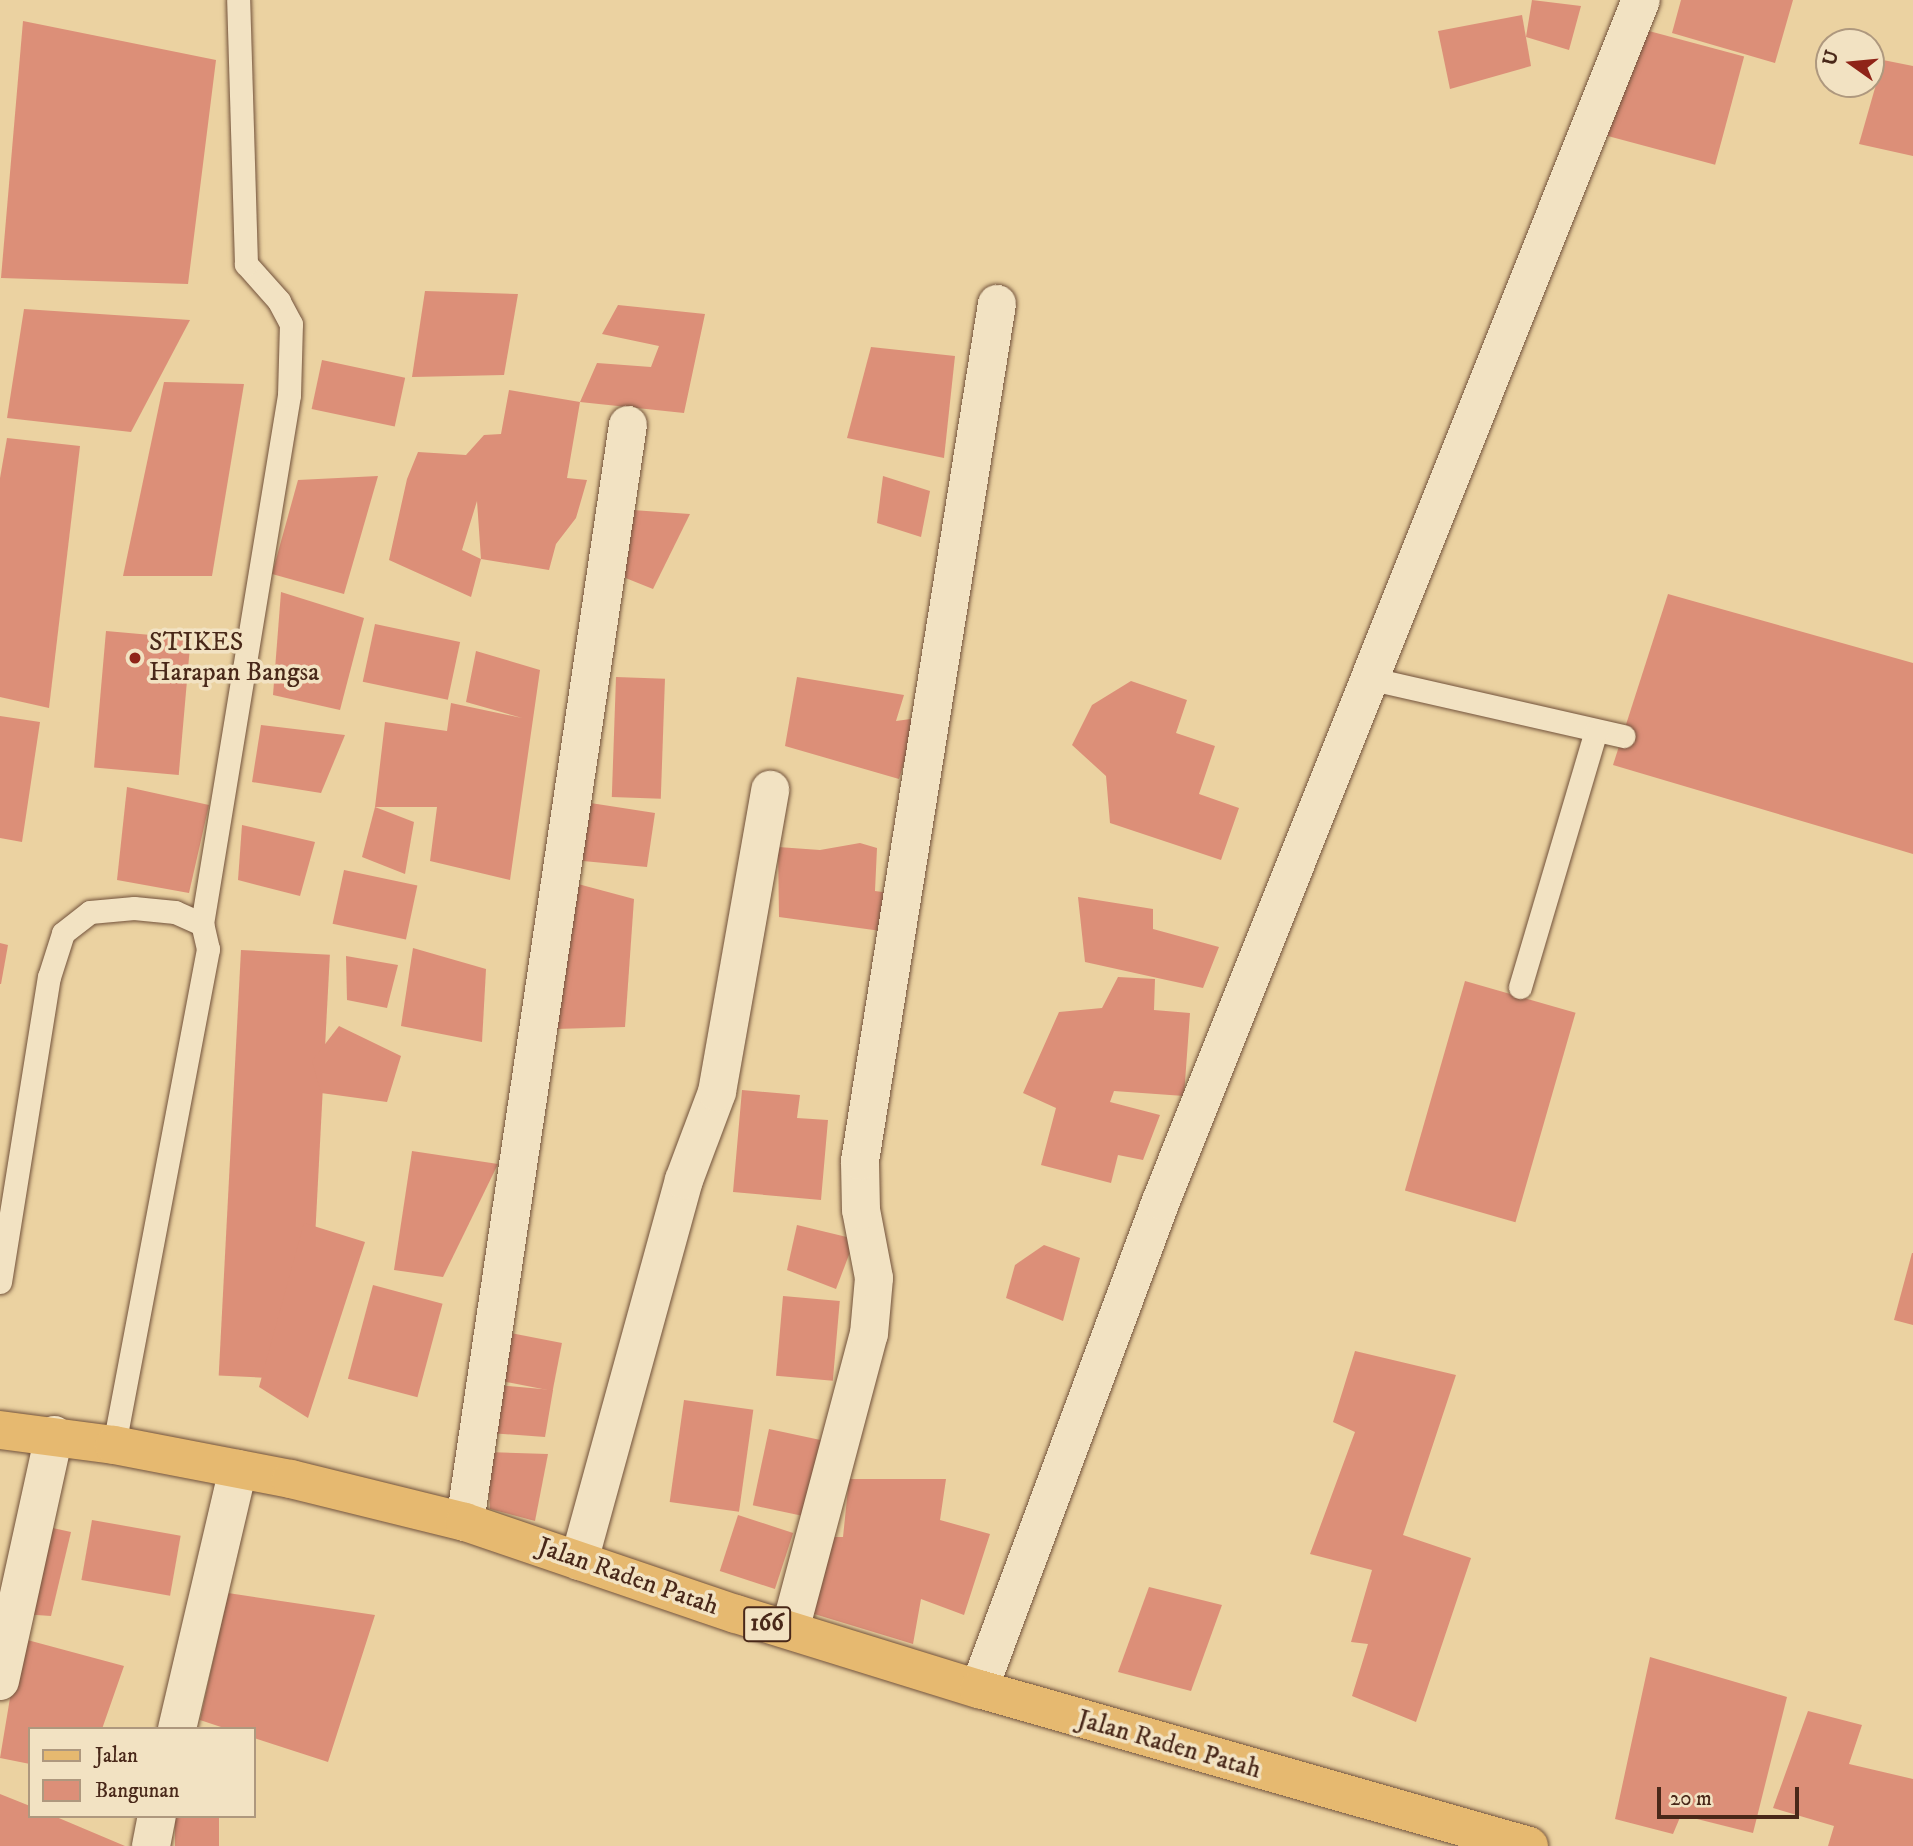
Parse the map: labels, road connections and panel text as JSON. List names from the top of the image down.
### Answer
{
  "streets": {
    "main road": ["Jalan Raden Patah", "166"]
  },
  "places": ["STIKES Harapan Bangsa"],
  "legend": ["Jalan", "Bangunan"],
  "scale_bar": "20 m",
  "north": "left"
}
